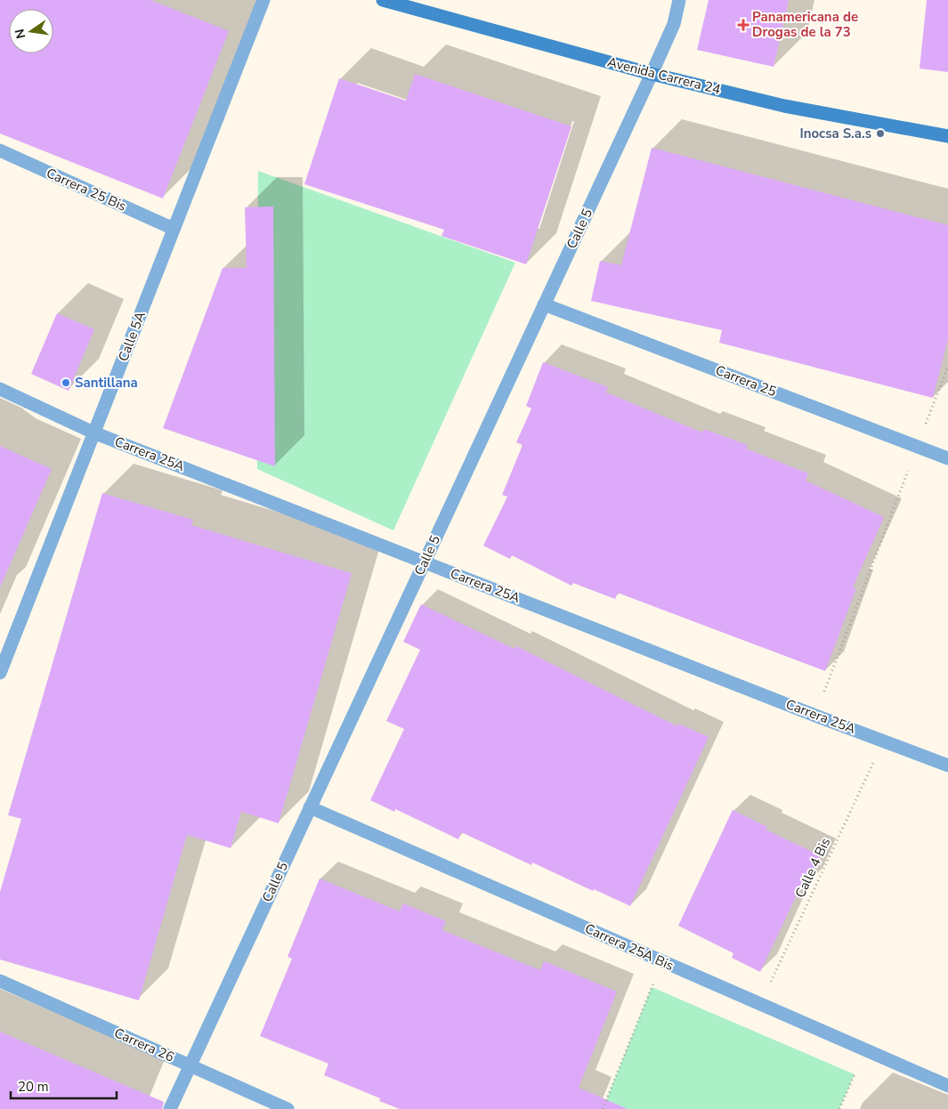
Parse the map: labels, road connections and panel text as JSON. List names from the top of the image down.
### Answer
{
  "streets": {
    "main road": ["Avenida Carrera 24"],
    "street": [
      "Carrera 25 Bis",
      "Calle 5",
      "Calle 5A",
      "Carrera 25",
      "Carrera 25A",
      "Carrera 25A Bis",
      "Carrera 26"
    ],
    "path": ["Calle 4 Bis"]
  },
  "crossings": [
    ["Avenida Carrera 24", "Calle 5"],
    ["Carrera 25 Bis", "Calle 5A"],
    ["Calle 5", "Carrera 25"],
    ["Calle 5", "Carrera 25A"],
    ["Calle 5", "Carrera 25A Bis"],
    ["Calle 5", "Carrera 26"],
    ["Calle 5A", "Carrera 25A"],
    ["Carrera 25A", "Calle 4 Bis"],
    ["Calle 4 Bis", "Carrera 25A Bis"]
  ],
  "places": {
    "health": ["Panamericana de Drogas de la 73"],
    "other": ["Inocsa S.a.s", "Santillana"]
  },
  "scale_bar": "20 m",
  "north": "left"
}
